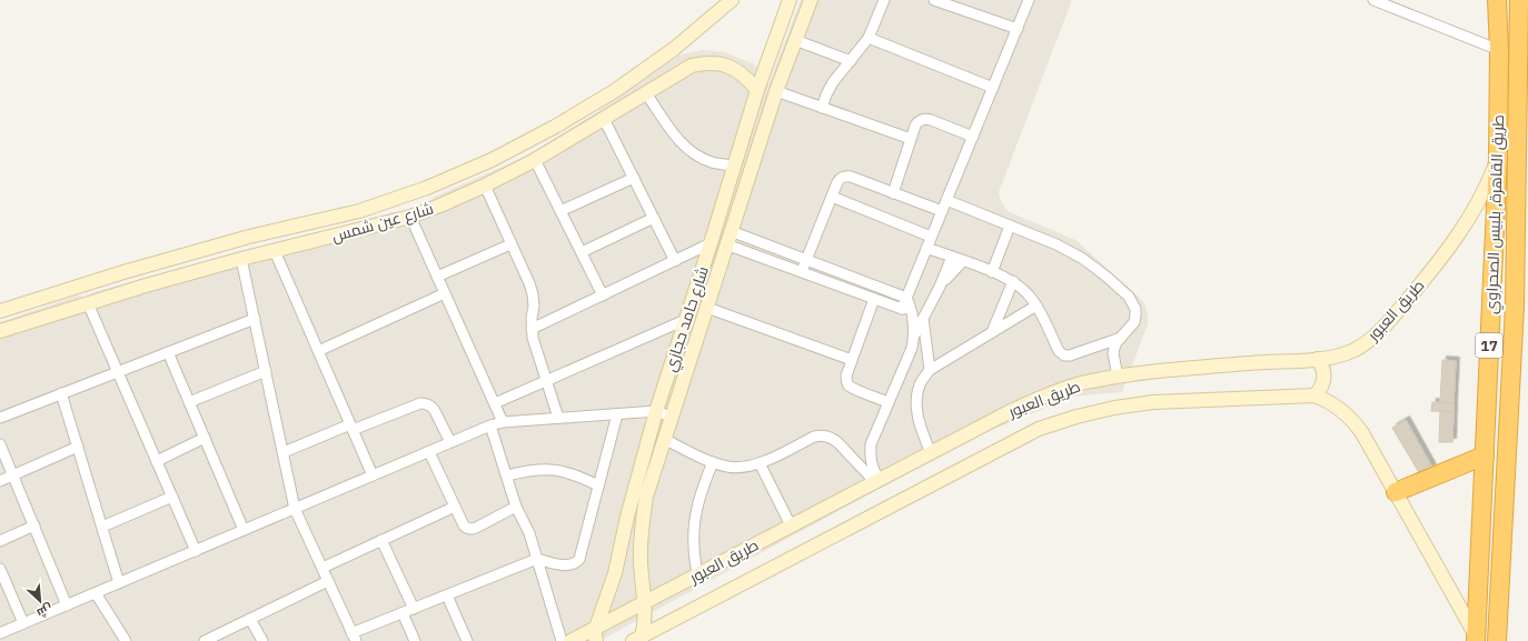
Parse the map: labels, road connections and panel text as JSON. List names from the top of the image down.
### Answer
{
  "streets": {
    "highway": ["طريق القاهرة, بلبيس الصحراوي", "17"],
    "street": ["شارع عين شمس", "طريق العبور", "شارع حامد حجازي"]
  },
  "crossings": [
    ["طريق القاهرة, بلبيس الصحراوي", "طريق العبور"],
    ["شارع عين شمس", "شارع حامد حجازي"],
    ["طريق العبور", "شارع حامد حجازي"]
  ],
  "north": "bottom right"
}
